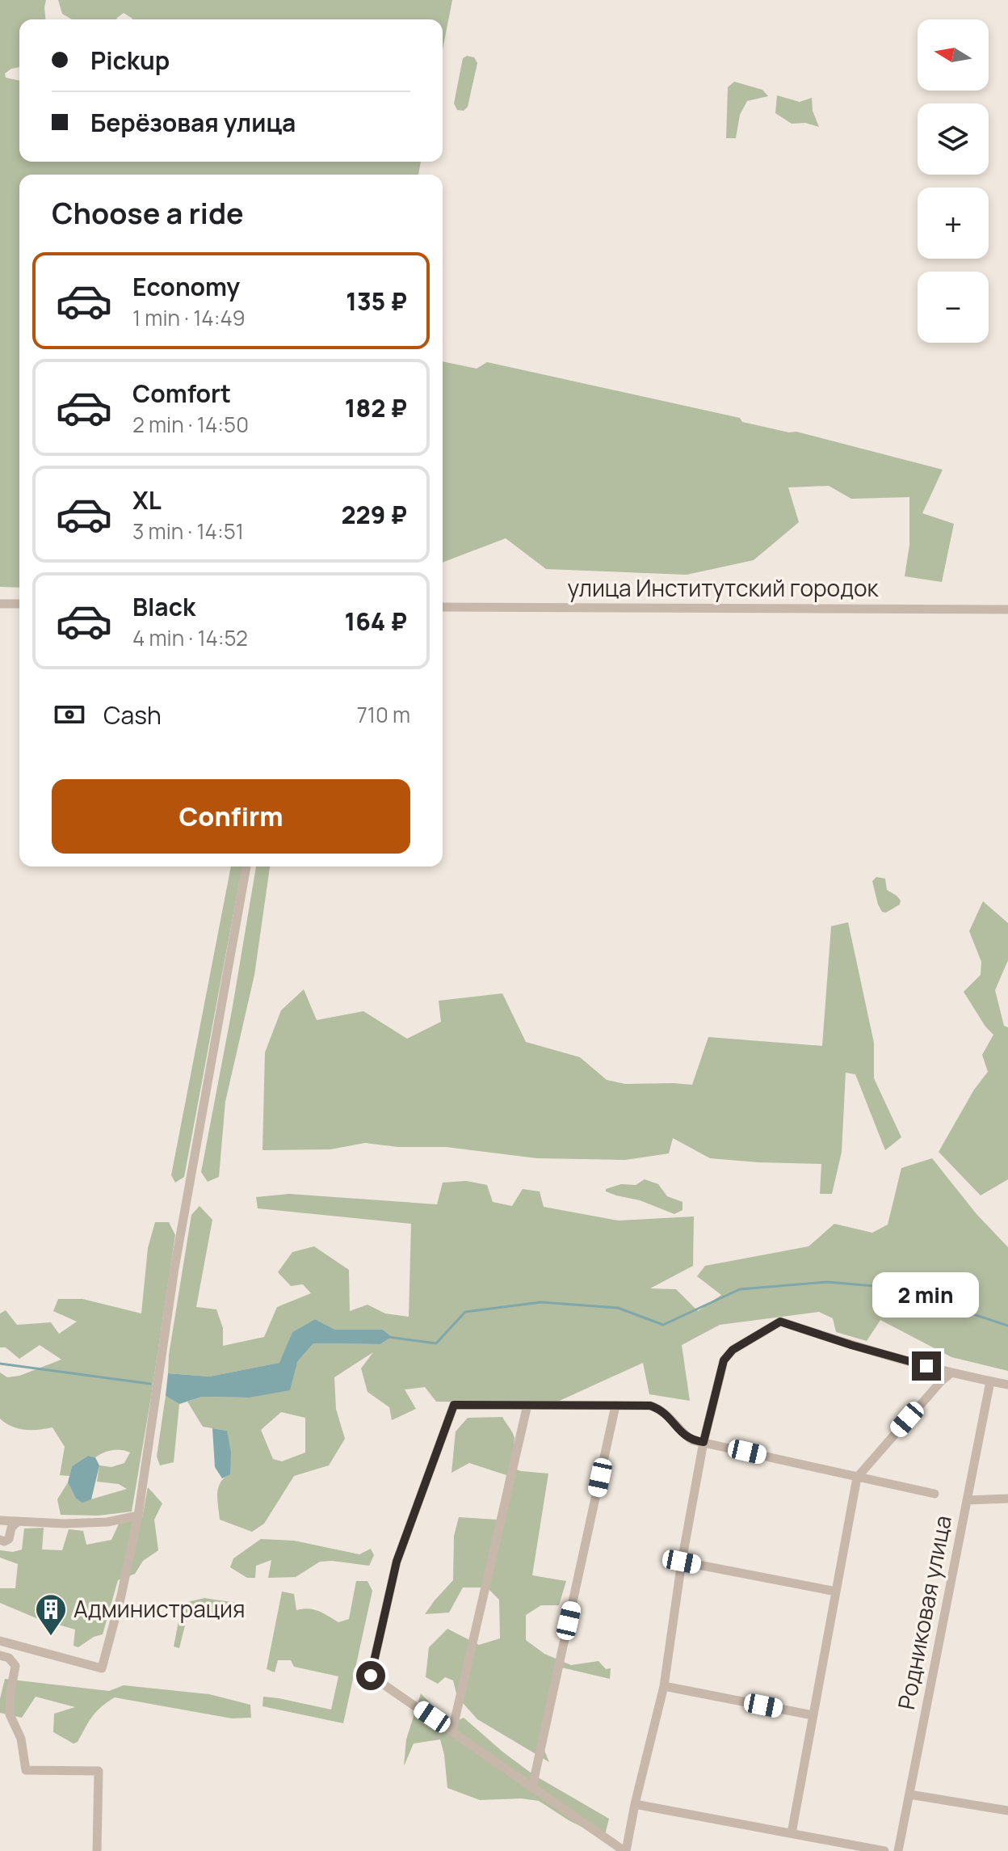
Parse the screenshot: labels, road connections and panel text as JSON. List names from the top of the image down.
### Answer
{
  "streets": {
    "street": ["улица Институтский городок", "Родниковая улица"]
  },
  "places": {
    "building": ["Администрация"]
  },
  "north": "left",
  "page": {
    "map_buttons": ["+", "−"],
    "banner": ["Pickup", "Берёзовая улица"],
    "heading": "Choose a ride",
    "list": [
      {
        "name": "Economy",
        "note": "1 min · 14:49",
        "value": "135 ₽"
      },
      {
        "name": "Comfort",
        "note": "2 min · 14:50",
        "value": "182 ₽"
      },
      {
        "name": "XL",
        "note": "3 min · 14:51",
        "value": "229 ₽"
      },
      {
        "name": "Black",
        "note": "4 min · 14:52",
        "value": "164 ₽"
      }
    ],
    "pay": ["Cash", "710 m"],
    "buttons": "Confirm",
    "bubble": "2 min"
  }
}
